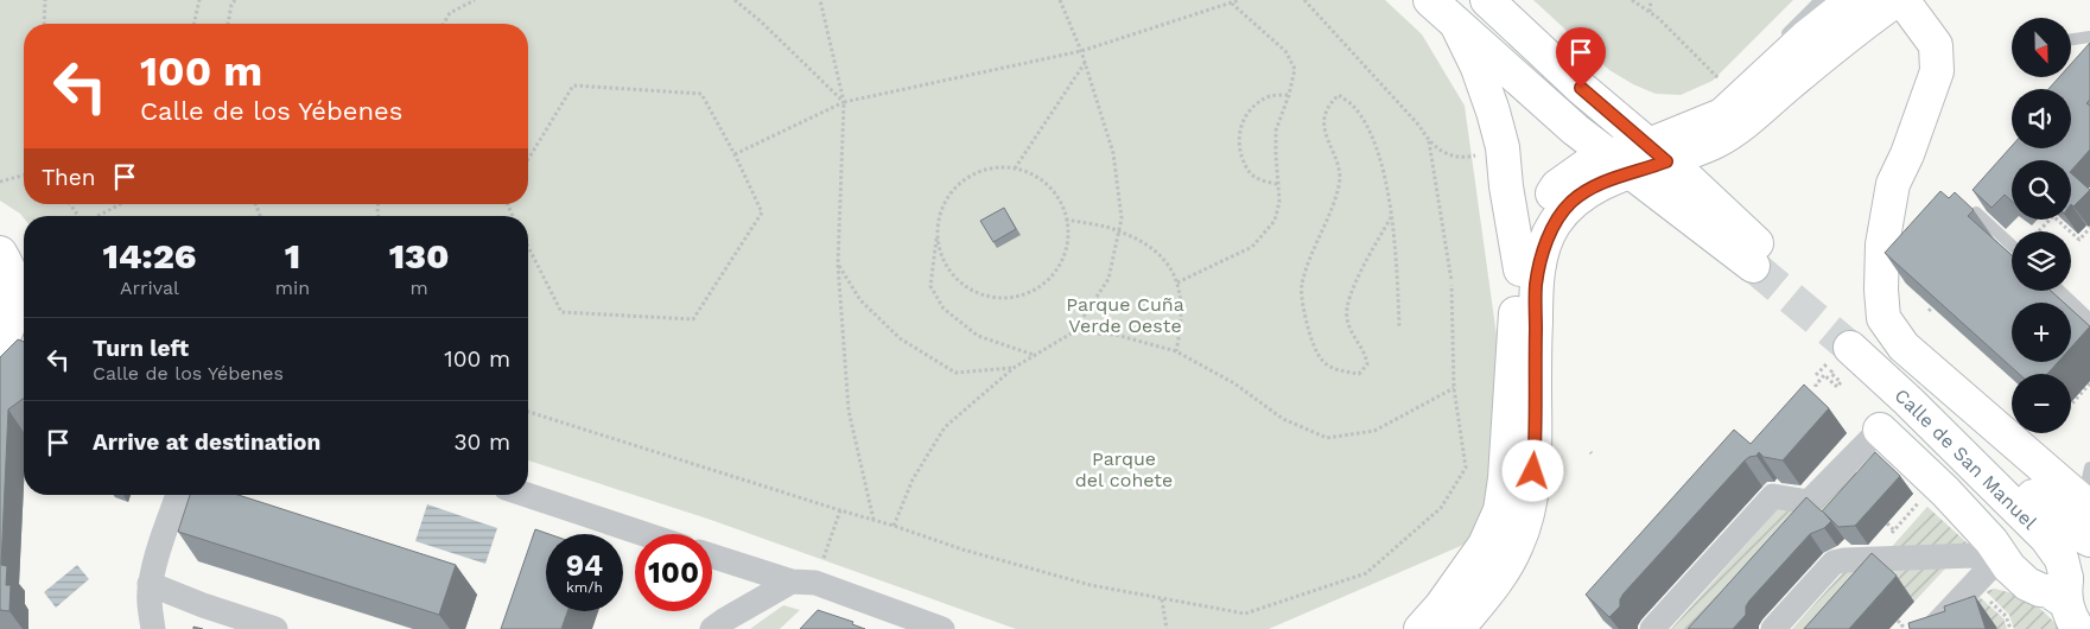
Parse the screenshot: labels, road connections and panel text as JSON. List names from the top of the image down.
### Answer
{
  "streets": {
    "main road": ["Calle de San Manuel"]
  },
  "parks": ["Parque Cuña Verde Oeste", "Parque del cohete"],
  "north": "bottom",
  "page": {
    "map_buttons": ["+", "−"],
    "turn": ["100 m", "Calle de los Yébenes"],
    "then": "Then",
    "eta": [
      "14:26",
      "Arrival",
      "1",
      "min",
      "130",
      "m"
    ],
    "list": [
      {
        "name": "Turn left",
        "note": "Calle de los Yébenes",
        "value": "100 m"
      },
      {
        "name": "Arrive at destination",
        "value": "30 m"
      }
    ],
    "speed": "94 km/h",
    "limit": "100"
  }
}
